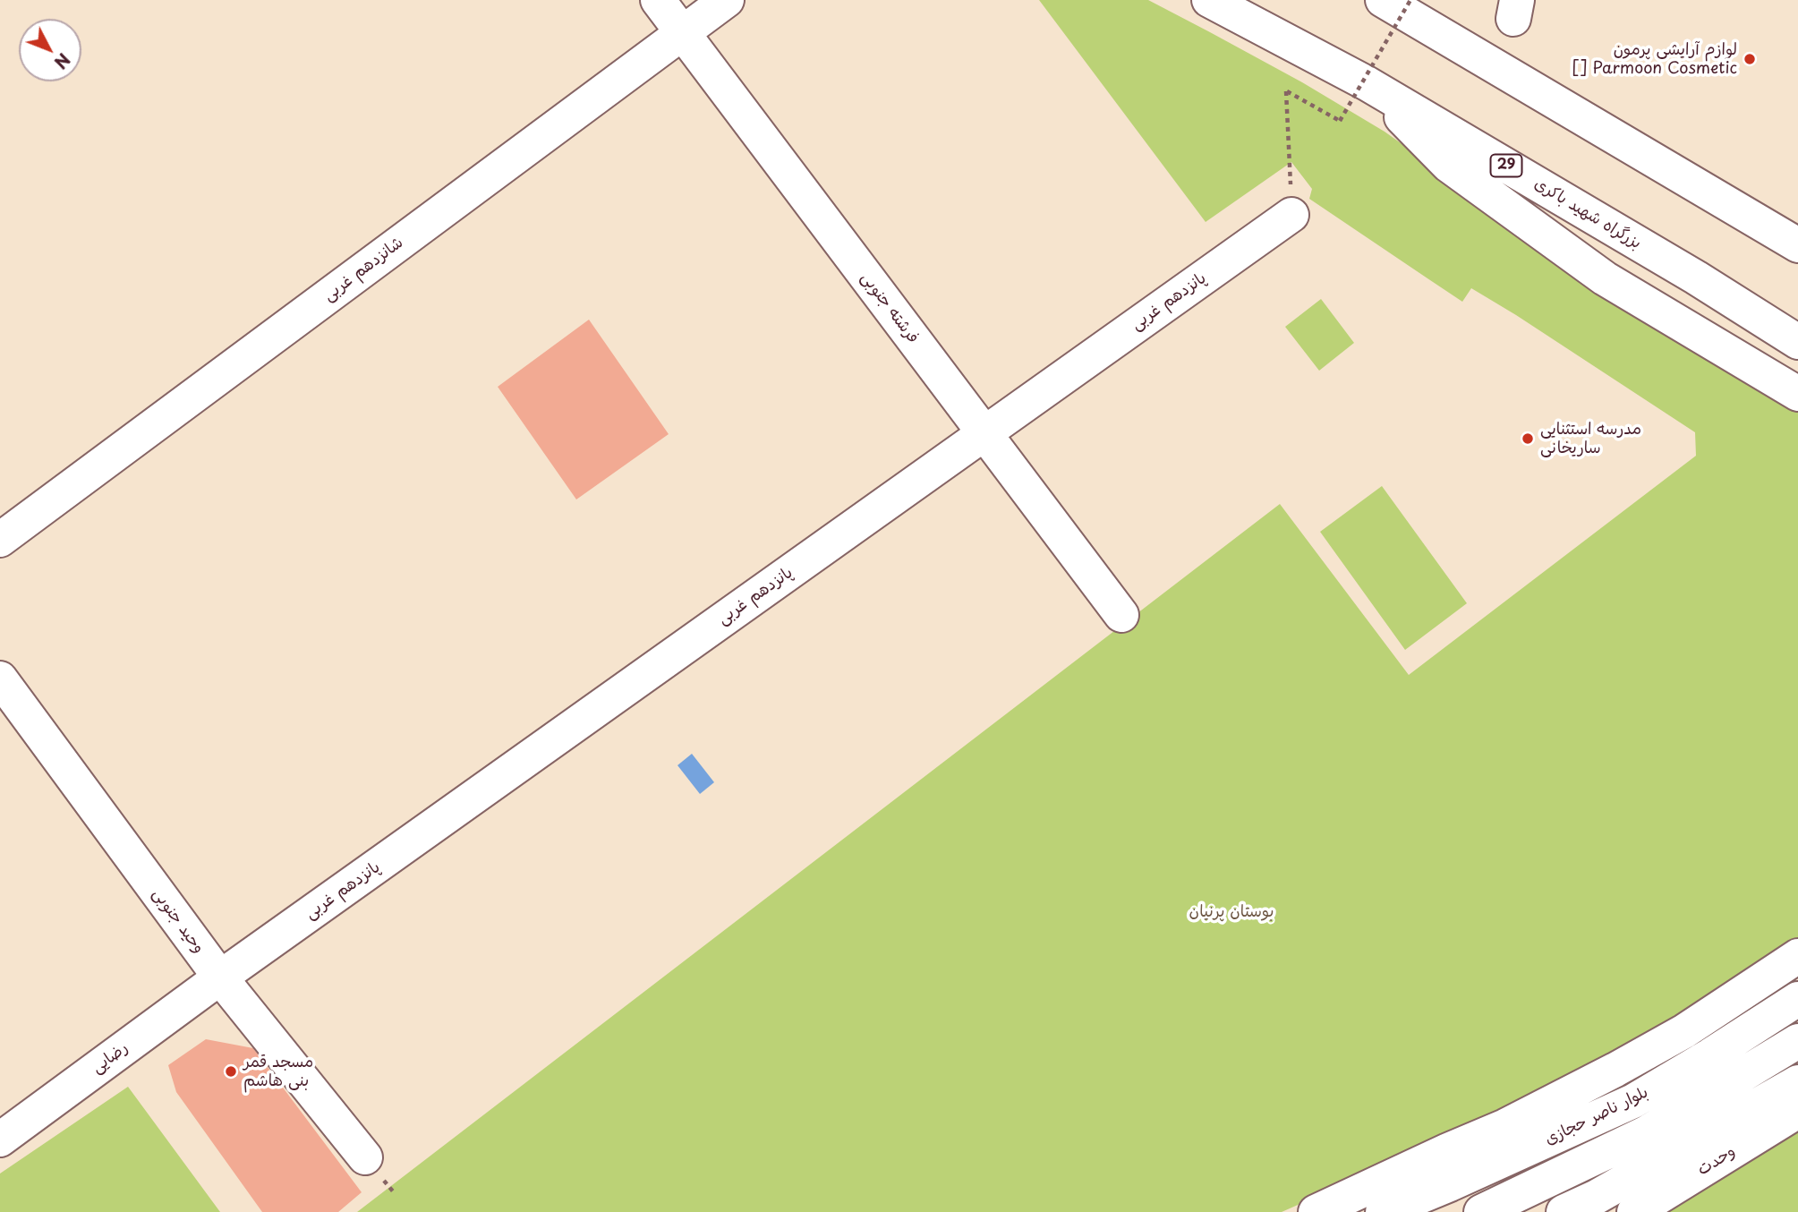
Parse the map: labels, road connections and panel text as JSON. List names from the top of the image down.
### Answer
{
  "streets": {
    "main road": [
      "29",
      "بزرگراه شهید باکری",
      "شانزدهم غربی",
      "پانزدهم غربی",
      "فرشته جنوبی",
      "وحید جنوبی",
      "رضایی",
      "بلوار ناصر حجازی",
      "وحدت"
    ]
  },
  "crossings": [
    ["شانزدهم غربی", "فرشته جنوبی"],
    ["پانزدهم غربی", "فرشته جنوبی"],
    ["پانزدهم غربی", "وحید جنوبی"],
    ["پانزدهم غربی", "رضایی"],
    ["وحید جنوبی", "رضایی"]
  ],
  "parks": ["بوستان پرنیان"],
  "places": ["لوازم آرایشی پرمون [] Parmoon Cosmetic", "مدرسه استثنایی ساریخانی", "مسجد قمر بنی هاشم"],
  "north": "bottom right"
}
